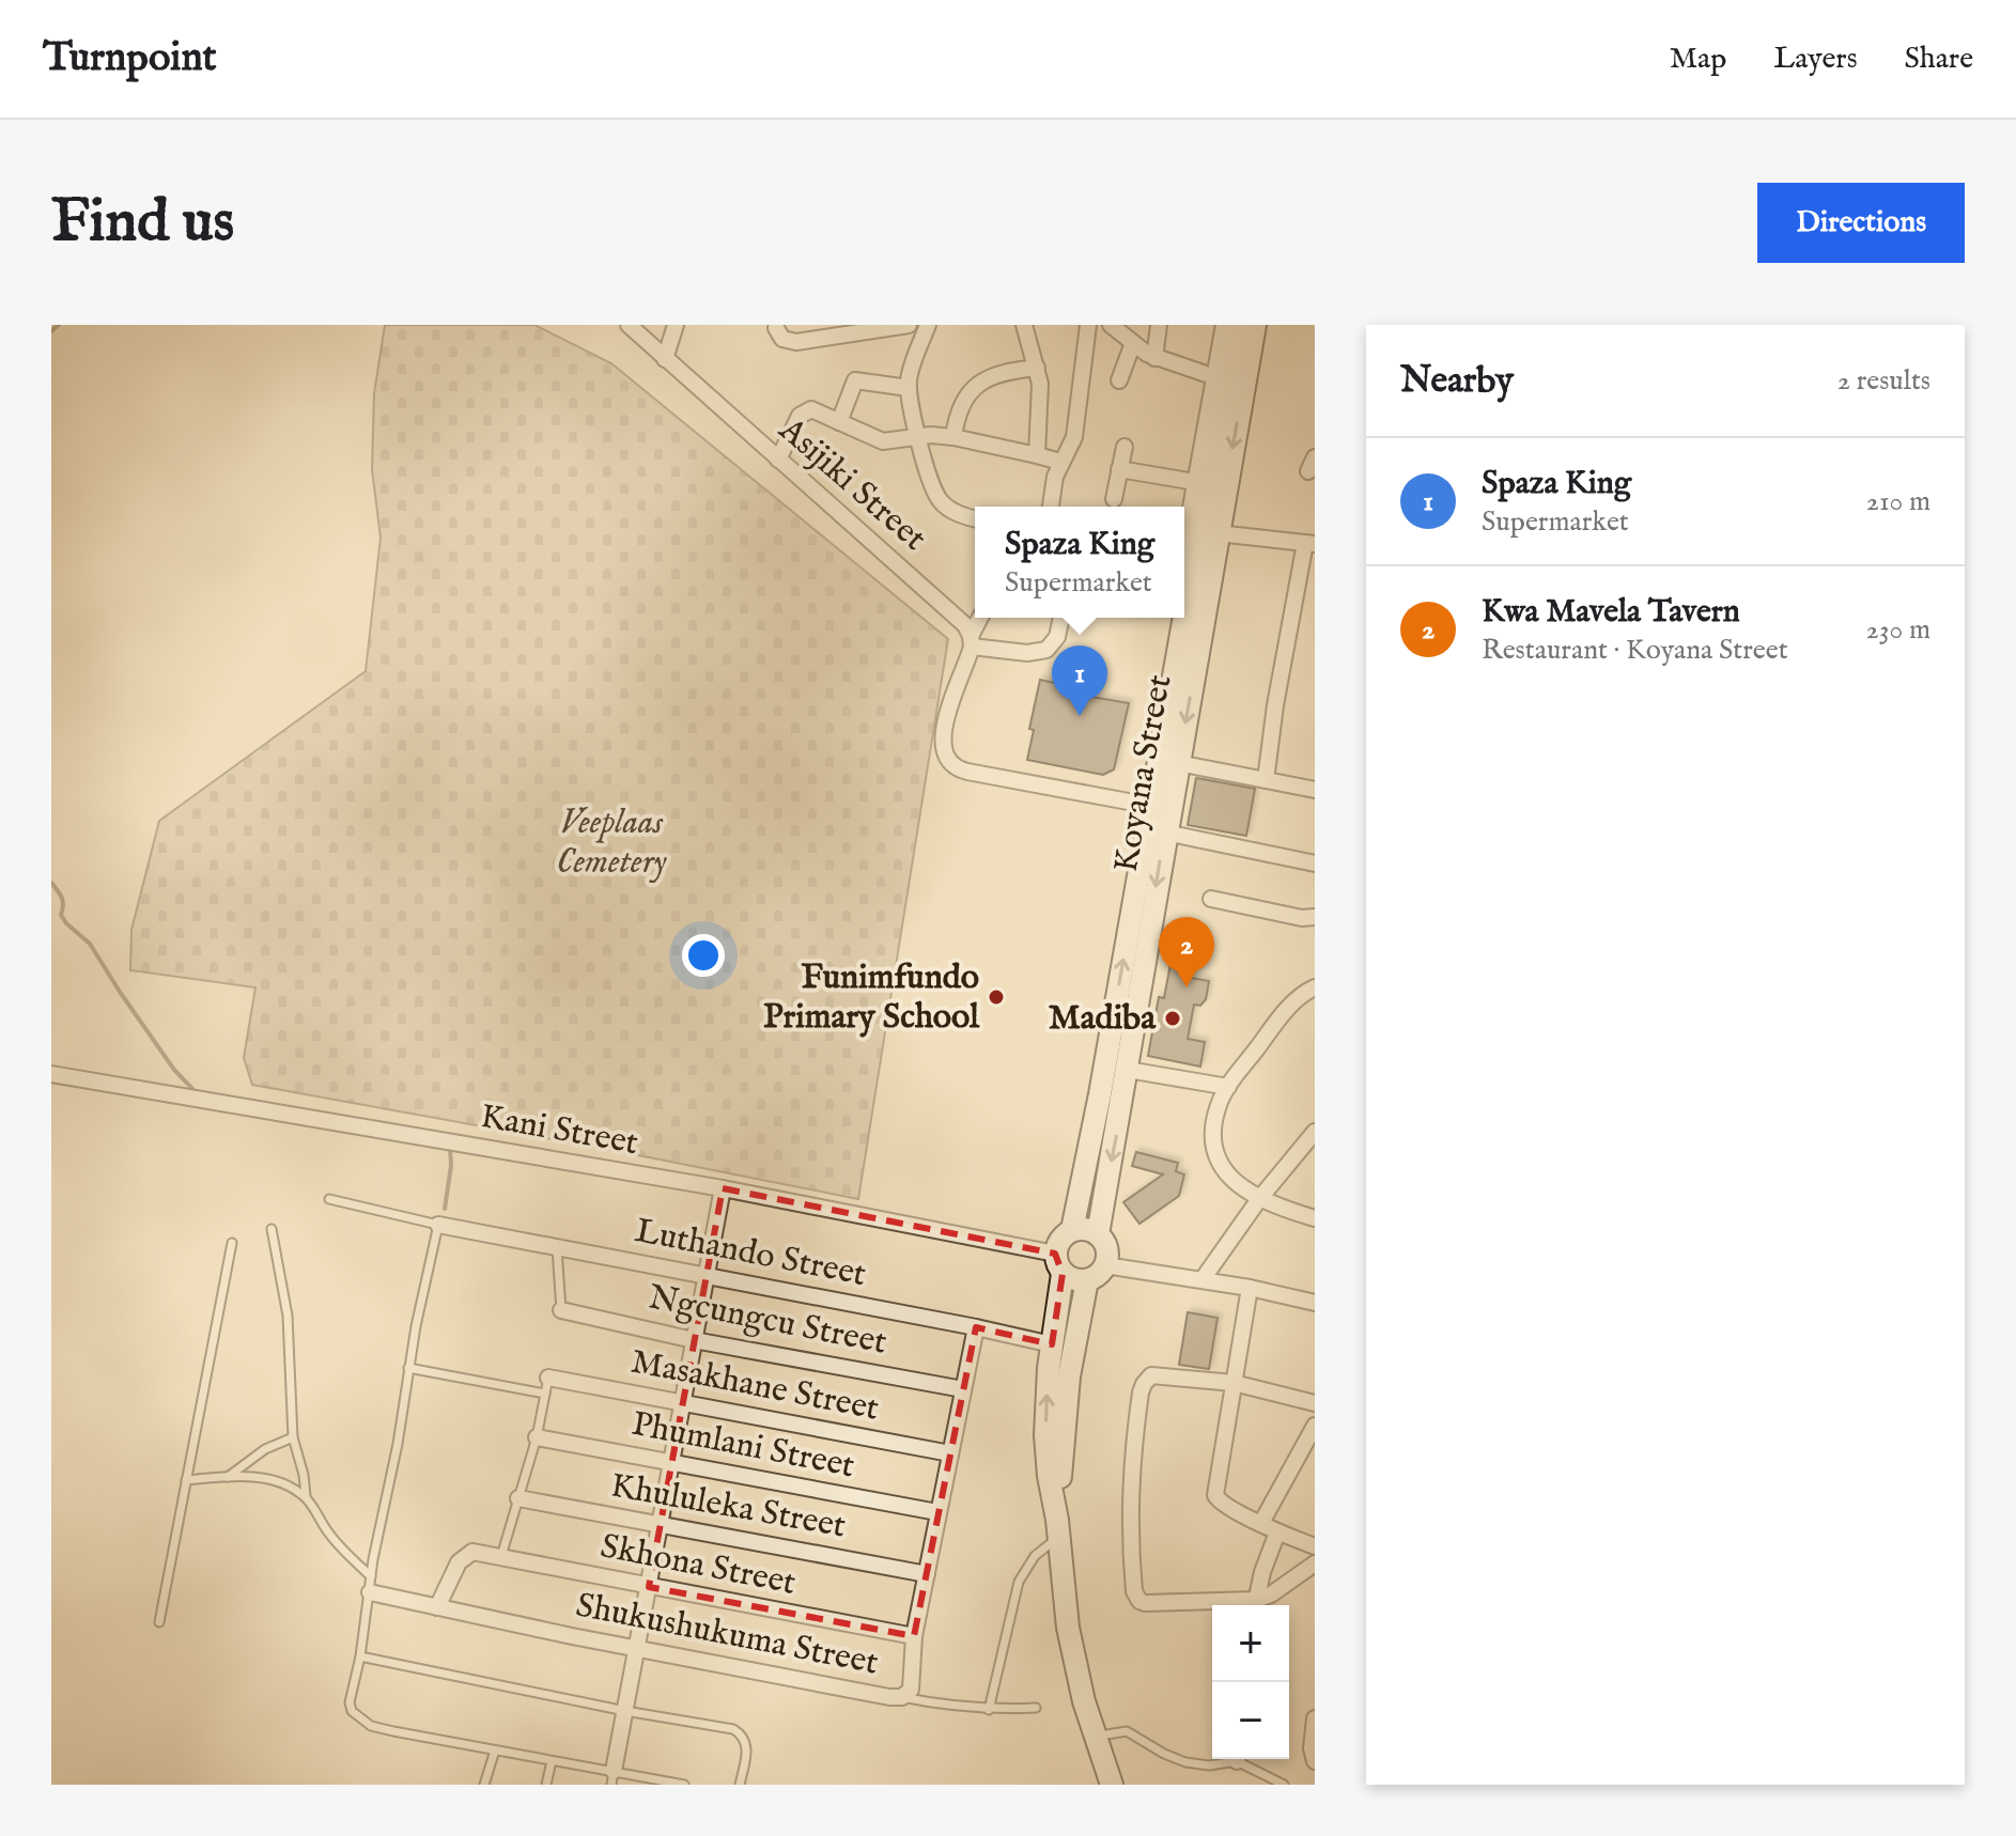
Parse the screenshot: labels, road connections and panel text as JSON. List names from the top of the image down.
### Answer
{
  "streets": {
    "main road": ["Koyana Street"],
    "street": [
      "Asijiki Street",
      "Kani Street",
      "Luthando Street",
      "Ngcungcu Street",
      "Masakhane Street",
      "Phumlani Street",
      "Khululeka Street",
      "Skhona Street",
      "Shukushukuma Street"
    ]
  },
  "crossings": [
    ["Koyana Street", "Kani Street"],
    ["Luthando Street", "Shukushukuma Street"],
    ["Ngcungcu Street", "Shukushukuma Street"],
    ["Masakhane Street", "Shukushukuma Street"],
    ["Phumlani Street", "Shukushukuma Street"],
    ["Khululeka Street", "Shukushukuma Street"],
    ["Skhona Street", "Shukushukuma Street"]
  ],
  "parks": ["Veeplaas Cemetery"],
  "places": ["Funimfundo Primary School", "Madiba"],
  "page": {
    "header": "Turnpoint",
    "nav": ["Map", "Layers", "Share"],
    "buttons": "Directions",
    "title": "Find us",
    "heading": ["Nearby", "2 results"],
    "list": [
      {
        "mark": "1",
        "name": "Spaza King",
        "note": "Supermarket",
        "value": "210 m"
      },
      {
        "mark": "2",
        "name": "Kwa Mavela Tavern",
        "note": "Restaurant · Koyana Street",
        "value": "230 m"
      }
    ],
    "popup": ["Spaza King", "Supermarket"],
    "pins": ["1", "2"],
    "map_buttons": ["+", "−"]
  }
}
